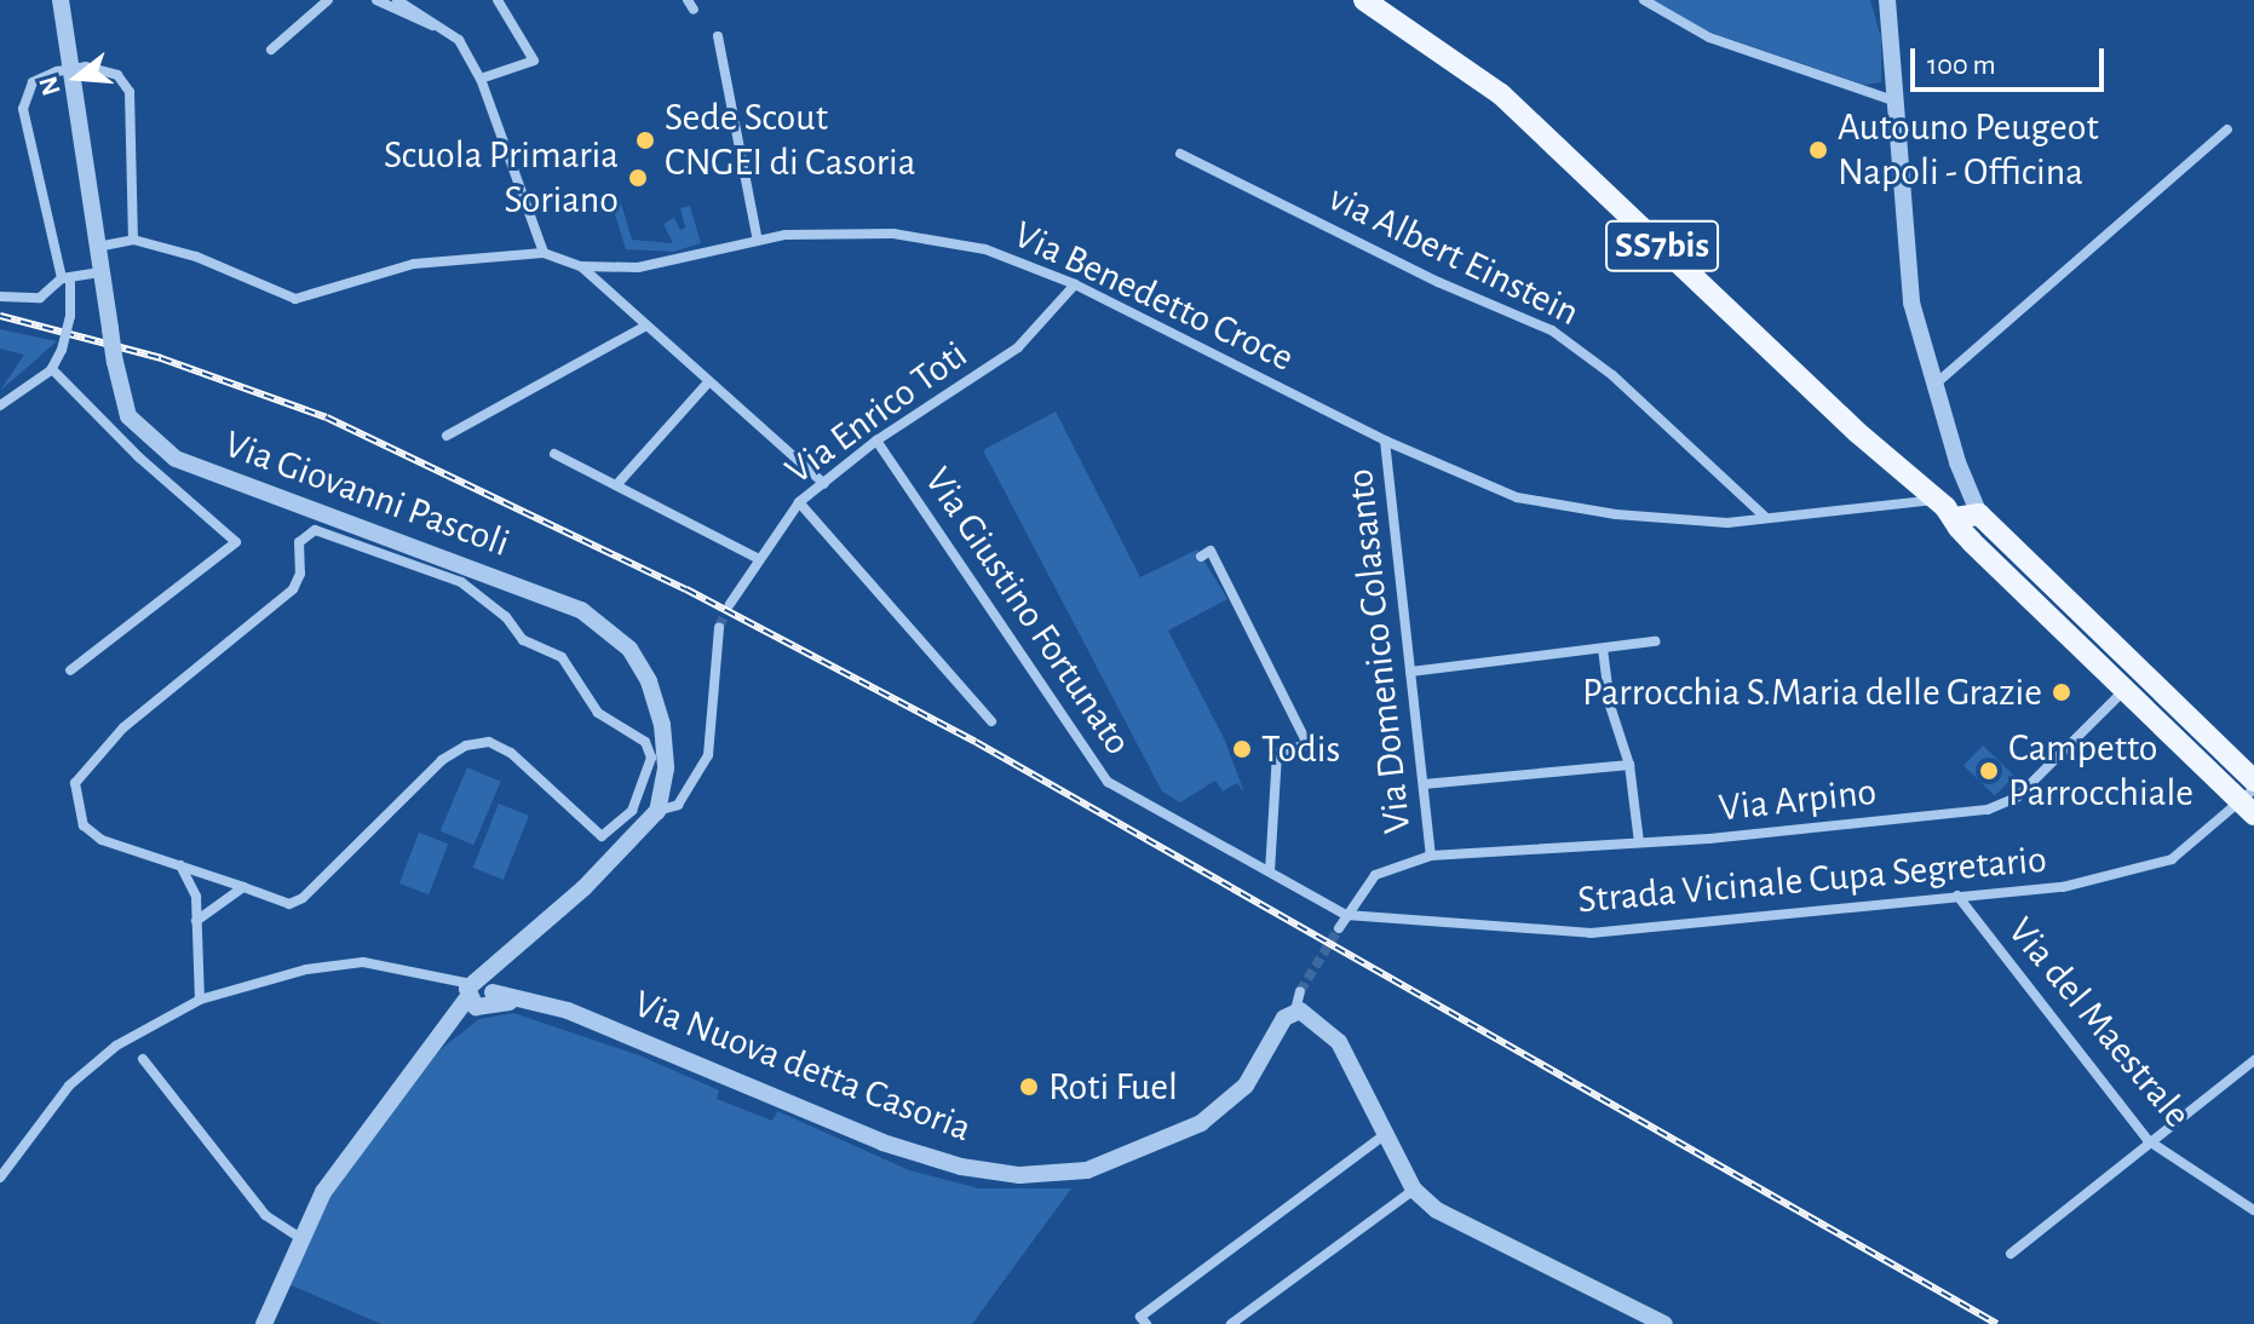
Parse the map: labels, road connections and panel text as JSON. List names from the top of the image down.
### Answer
{
  "streets": {
    "main road": ["SS7bis"],
    "street": [
      "via Albert Einstein",
      "Via Benedetto Croce",
      "Via Enrico Toti",
      "Via Giovanni Pascoli",
      "Via Giustino Fortunato",
      "Via Domenico Colasanto",
      "Via Arpino",
      "Strada Vicinale Cupa Segretario",
      "Via del Maestrale",
      "Via Nuova detta Casoria"
    ]
  },
  "crossings": [
    ["SS7bis", "Via Benedetto Croce"],
    ["via Albert Einstein", "Via Benedetto Croce"],
    ["Via Benedetto Croce", "Via Enrico Toti"],
    ["Via Benedetto Croce", "Via Giovanni Pascoli"],
    ["Via Benedetto Croce", "Via Domenico Colasanto"],
    ["Via Enrico Toti", "Via Giustino Fortunato"],
    ["Via Giustino Fortunato", "Via Arpino"],
    ["Via Giustino Fortunato", "Strada Vicinale Cupa Segretario"],
    ["Via Domenico Colasanto", "Via Arpino"],
    ["Via Arpino", "Strada Vicinale Cupa Segretario"],
    ["Strada Vicinale Cupa Segretario", "Via del Maestrale"]
  ],
  "places": [
    "Sede Scout CNGEI di Casoria",
    "Autouno Peugeot Napoli - Officina",
    "Scuola Primaria Soriano",
    "Parrocchia S.Maria delle Grazie",
    "Todis",
    "Campetto Parrocchiale",
    "Roti Fuel"
  ],
  "scale_bar": "100 m",
  "north": "left"
}
